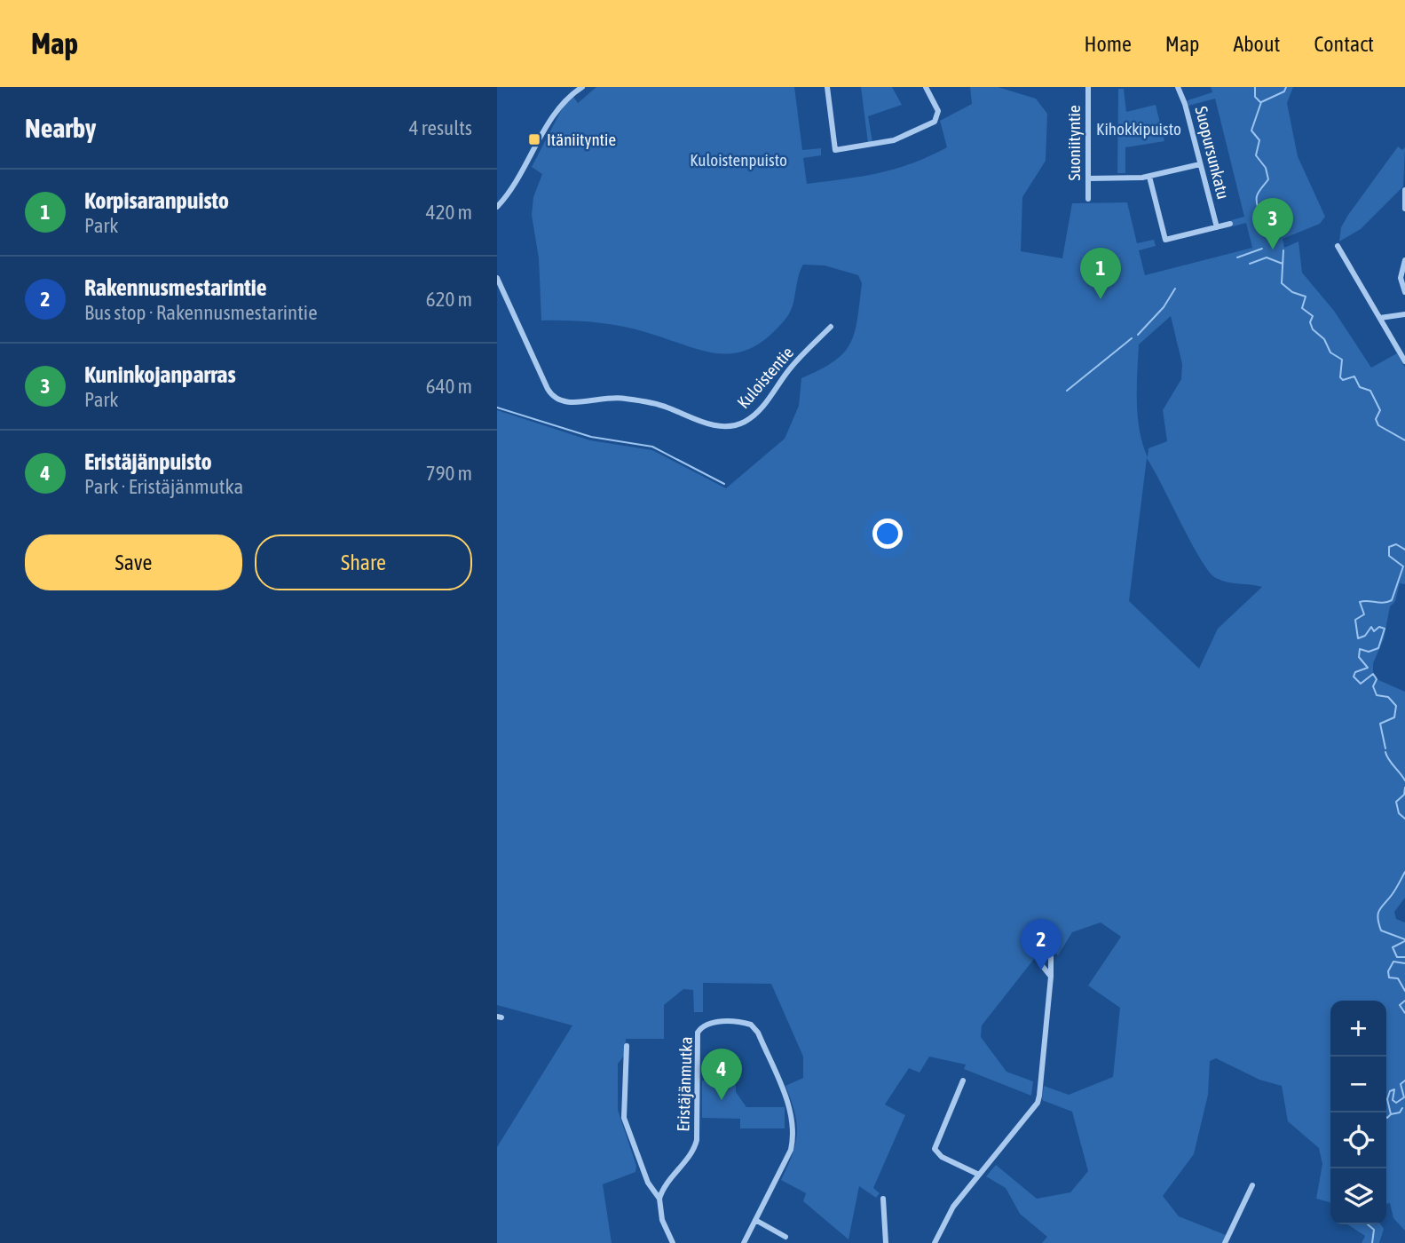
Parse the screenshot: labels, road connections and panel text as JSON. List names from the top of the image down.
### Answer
{
  "streets": {
    "street": [
      "Suoniityntie",
      "Suopursunkatu",
      "Kuloistentie",
      "Eristäjänmutka"
    ]
  },
  "parks": ["Kihokkipuisto", "Kuloistenpuisto"],
  "places": {
    "transit": ["Itäniityntie"]
  },
  "page": {
    "header": "Map",
    "nav": [
      "Home",
      "Map",
      "About",
      "Contact"
    ],
    "heading": ["Nearby", "4 results"],
    "list": [
      {
        "mark": "1",
        "name": "Korpisaranpuisto",
        "note": "Park",
        "value": "420 m"
      },
      {
        "mark": "2",
        "name": "Rakennusmestarintie",
        "note": "Bus stop · Rakennusmestarintie",
        "value": "620 m"
      },
      {
        "mark": "3",
        "name": "Kuninkojanparras",
        "note": "Park",
        "value": "640 m"
      },
      {
        "mark": "4",
        "name": "Eristäjänpuisto",
        "note": "Park · Eristäjänmutka",
        "value": "790 m"
      }
    ],
    "pins": [
      "3",
      "1",
      "2",
      "4"
    ],
    "buttons": ["Save", "Share"],
    "map_buttons": ["+", "−"]
  }
}
